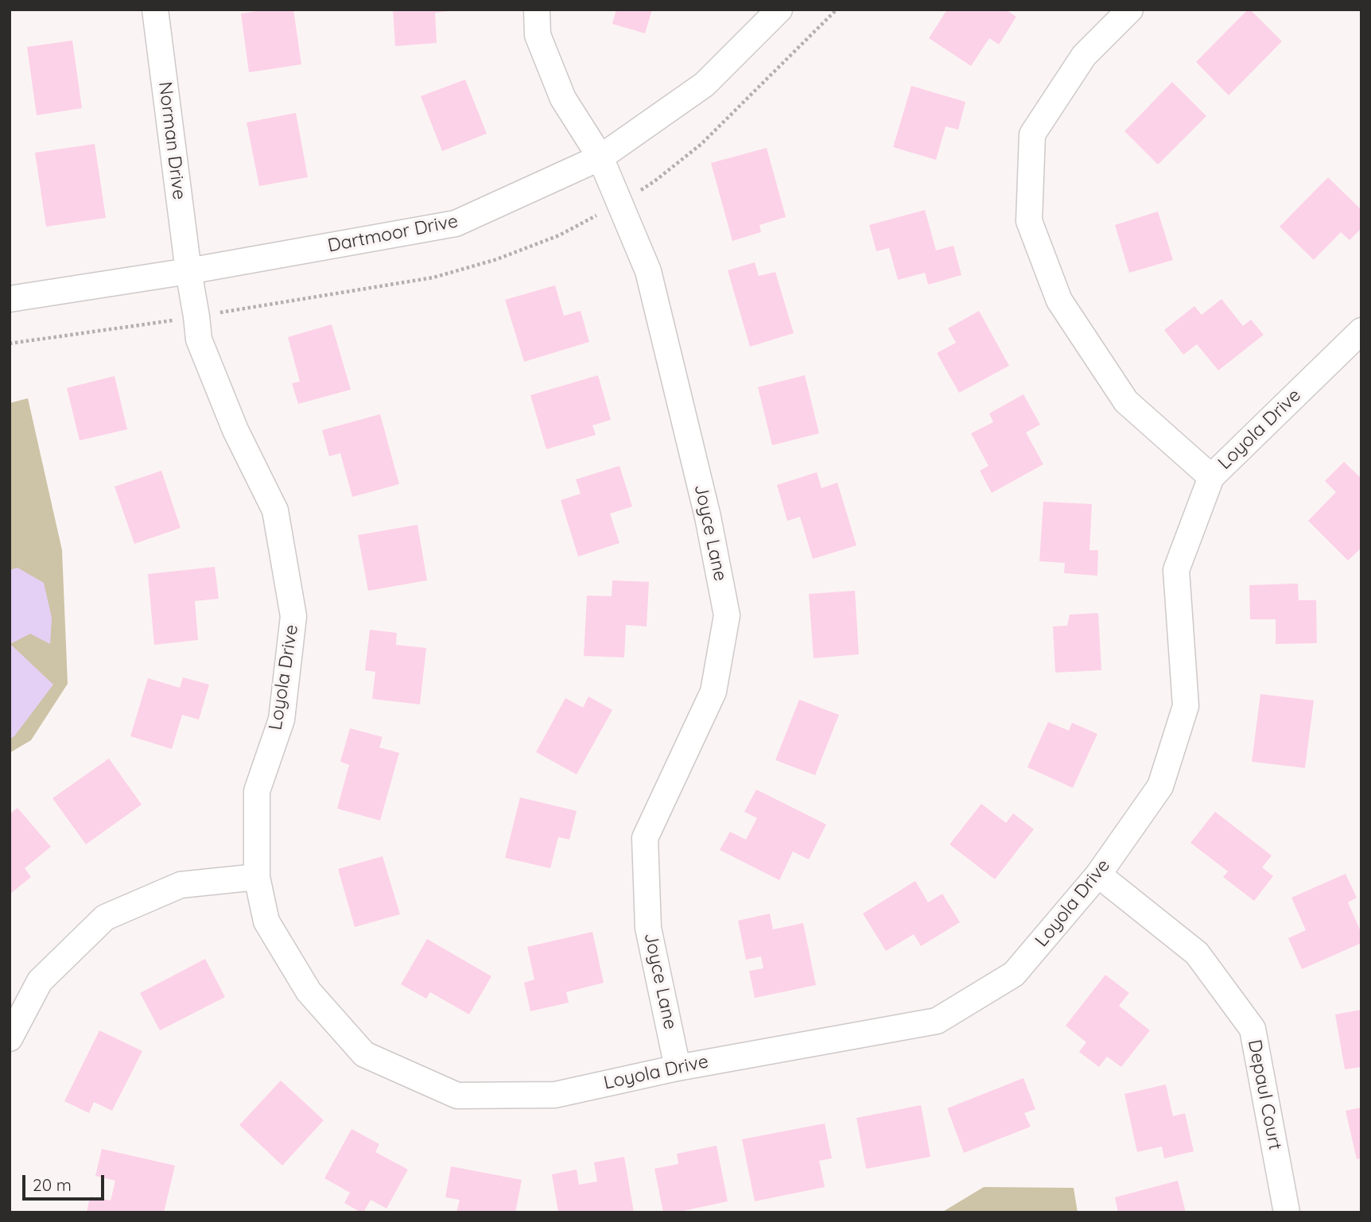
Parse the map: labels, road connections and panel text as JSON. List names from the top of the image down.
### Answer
{
  "streets": {
    "street": [
      "Norman Drive",
      "Dartmoor Drive",
      "Loyola Drive",
      "Joyce Lane",
      "Depaul Court"
    ]
  },
  "crossings": [
    ["Norman Drive", "Dartmoor Drive"],
    ["Norman Drive", "Loyola Drive"],
    ["Dartmoor Drive", "Loyola Drive"],
    ["Dartmoor Drive", "Joyce Lane"],
    ["Loyola Drive", "Joyce Lane"],
    ["Loyola Drive", "Depaul Court"]
  ],
  "scale_bar": "20 m"
}
